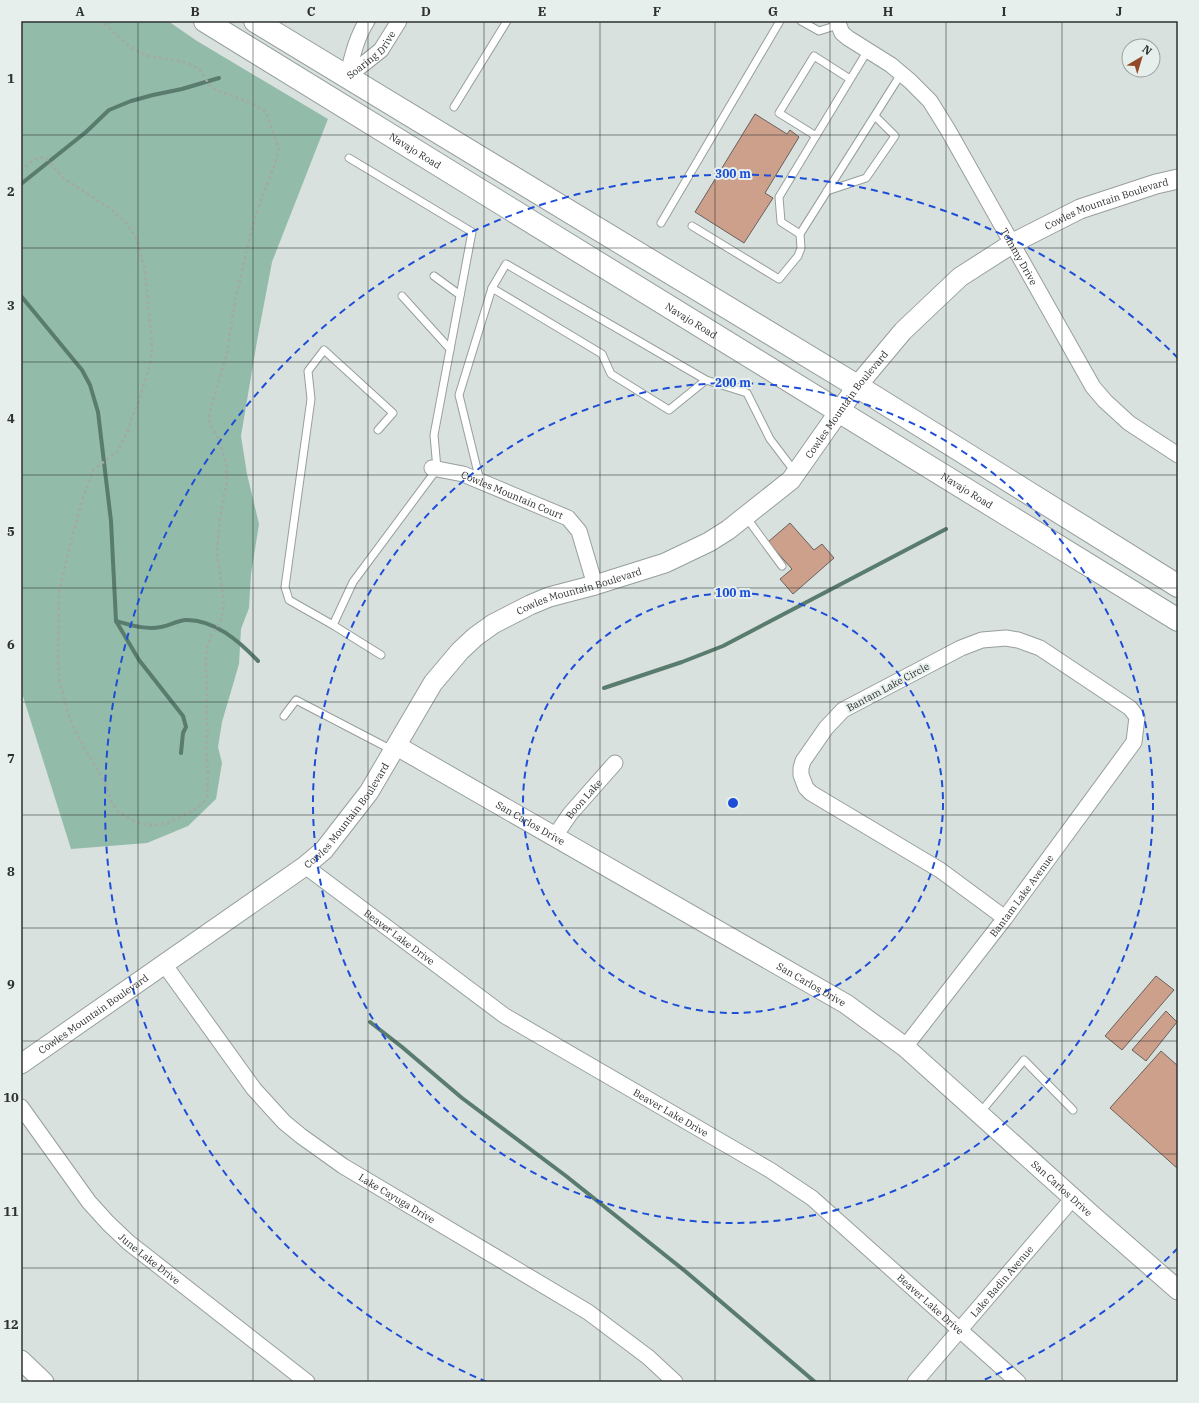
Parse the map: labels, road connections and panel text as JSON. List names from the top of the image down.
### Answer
{
  "streets": {
    "main road": ["Navajo Road"],
    "street": [
      "Soaring Drive",
      "Cowles Mountain Boulevard",
      "Tommy Drive",
      "Cowles Mountain Court",
      "Bantam Lake Circle",
      "Boon Lake",
      "San Carlos Drive",
      "Bantam Lake Avenue",
      "Beaver Lake Drive",
      "Lake Cayuga Drive",
      "June Lake Drive",
      "Lake Badin Avenue"
    ]
  },
  "crossings": [
    ["Navajo Road", "Cowles Mountain Boulevard"],
    ["Cowles Mountain Boulevard", "Tommy Drive"],
    ["Cowles Mountain Boulevard", "Cowles Mountain Court"],
    ["Cowles Mountain Boulevard", "San Carlos Drive"],
    ["Cowles Mountain Boulevard", "Beaver Lake Drive"],
    ["Cowles Mountain Boulevard", "Lake Cayuga Drive"],
    ["Bantam Lake Circle", "Bantam Lake Avenue"],
    ["Boon Lake", "San Carlos Drive"],
    ["San Carlos Drive", "Bantam Lake Avenue"],
    ["San Carlos Drive", "Lake Badin Avenue"],
    ["Beaver Lake Drive", "Lake Badin Avenue"]
  ],
  "north": "top right",
  "grid": {
    "columns": [
      "A",
      "B",
      "C",
      "D",
      "E",
      "F",
      "G",
      "H",
      "I",
      "J"
    ],
    "rows": [
      "1",
      "2",
      "3",
      "4",
      "5",
      "6",
      "7",
      "8",
      "9",
      "10",
      "11",
      "12"
    ]
  },
  "rings": ["300 m", "200 m", "100 m"]
}
